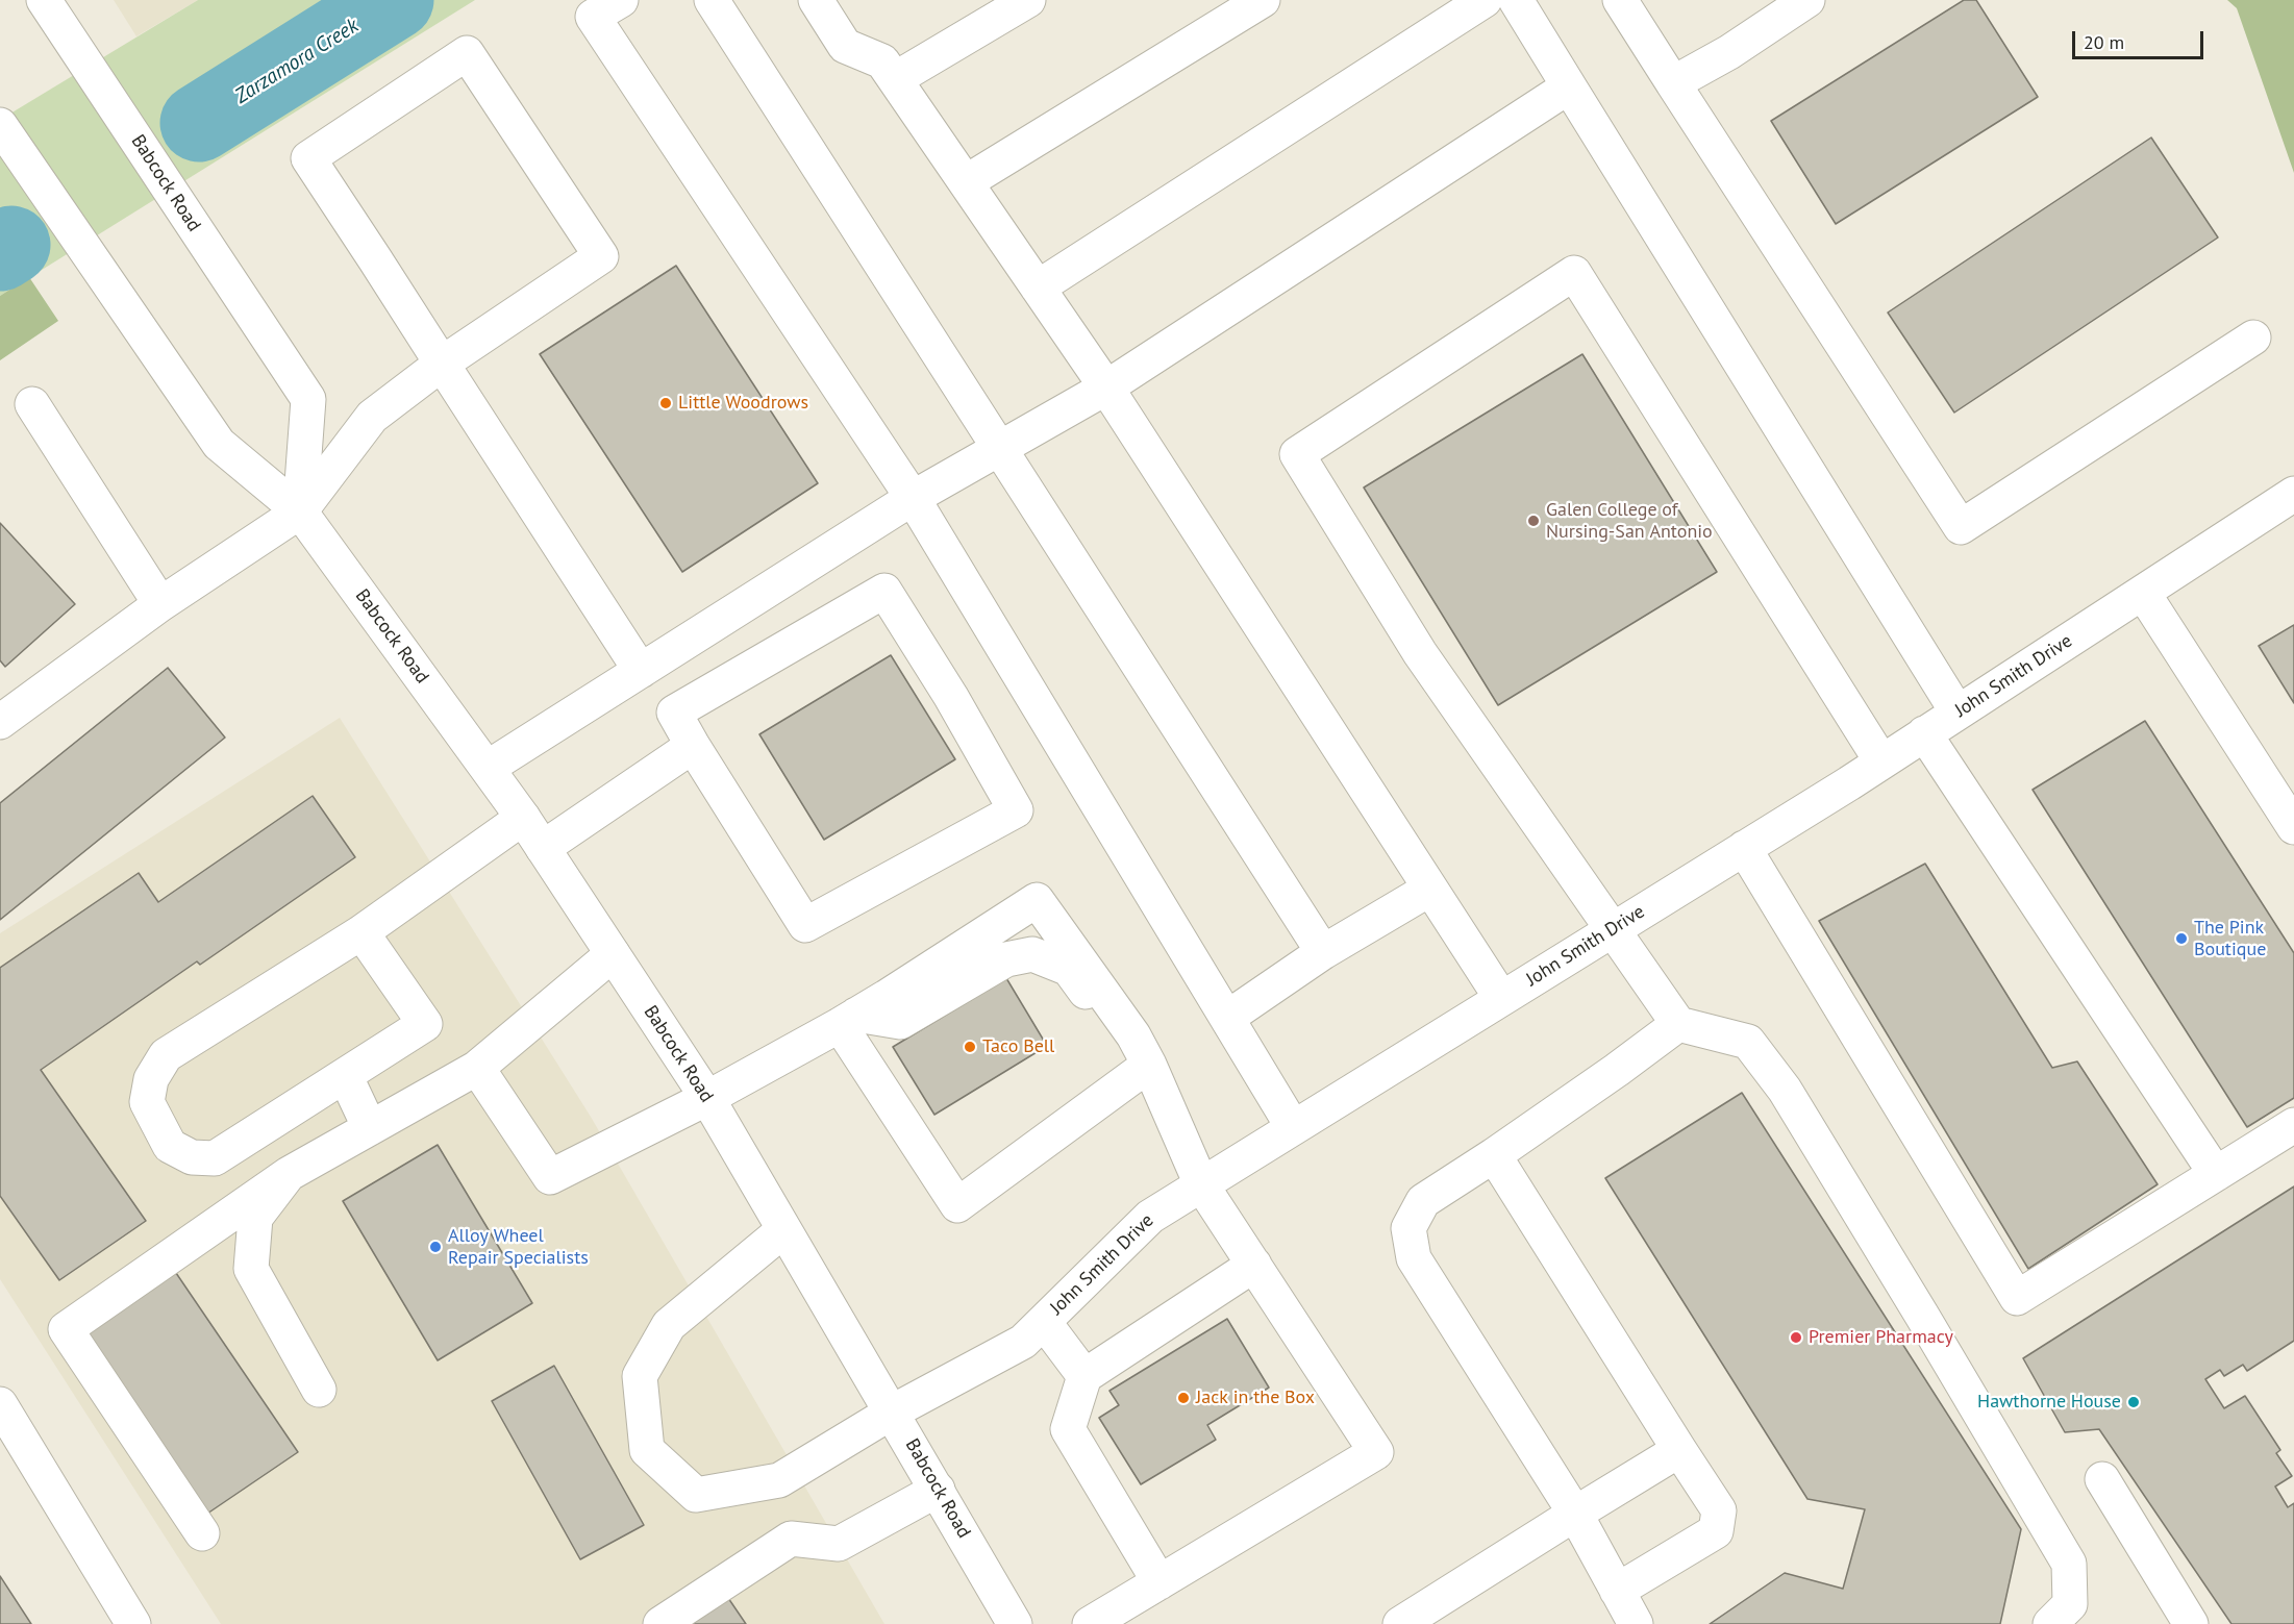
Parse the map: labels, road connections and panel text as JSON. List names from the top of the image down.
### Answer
{
  "streets": {
    "main road": ["Babcock Road", "John Smith Drive"]
  },
  "crossings": [
    ["Babcock Road", "John Smith Drive"]
  ],
  "water": ["Zarzamora Creek"],
  "places": [
    "Little Woodrows",
    "Galen College of Nursing-San Antonio",
    "The Pink Boutique",
    "Taco Bell",
    "Alloy Wheel Repair Specialists",
    "Premier Pharmacy",
    "Jack in the Box",
    "Hawthorne House"
  ],
  "scale_bar": "20 m"
}
